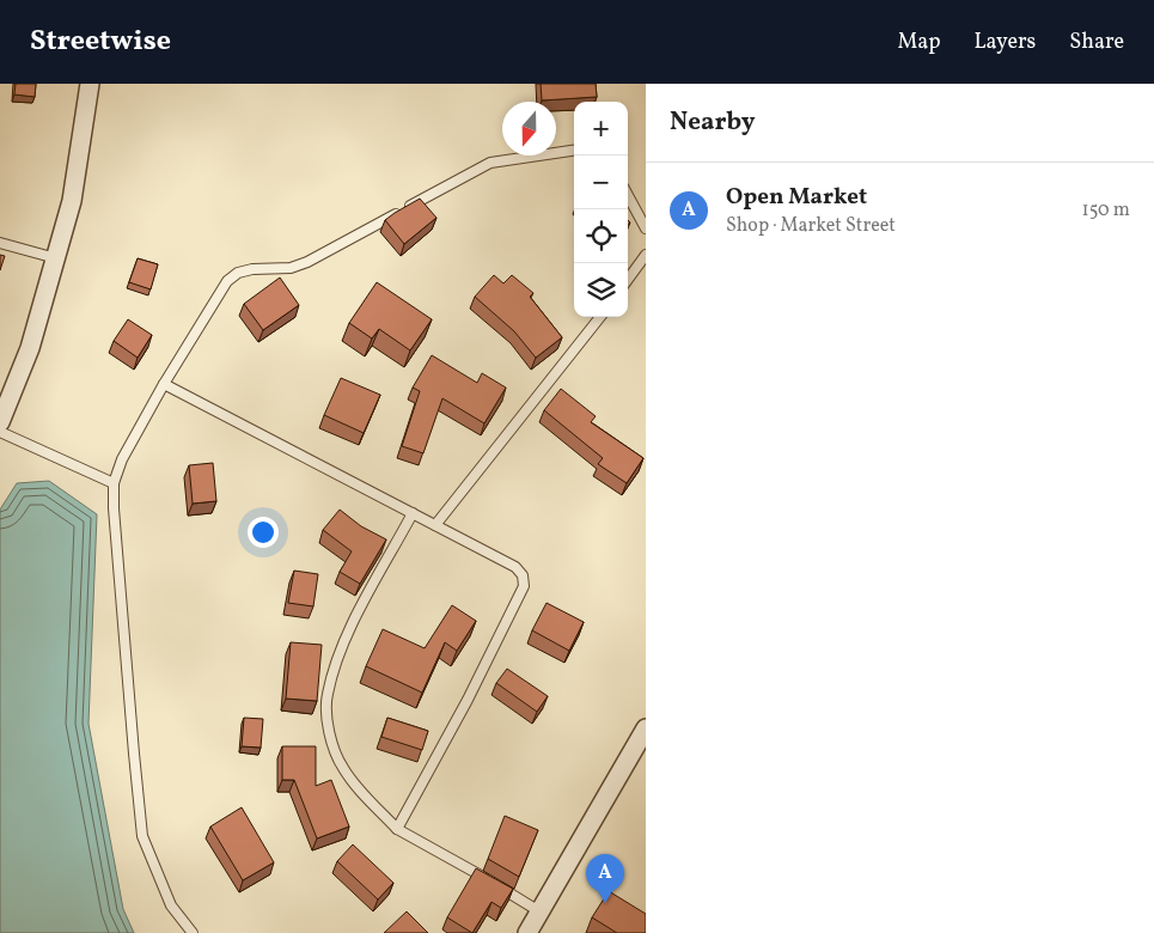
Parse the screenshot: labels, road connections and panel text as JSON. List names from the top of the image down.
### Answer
{
  "north": "bottom",
  "page": {
    "header": "Streetwise",
    "nav": ["Map", "Layers", "Share"],
    "heading": "Nearby",
    "map_buttons": ["+", "−"],
    "list": [
      {
        "mark": "A",
        "name": "Open Market",
        "note": "Shop · Market Street",
        "value": "150 m"
      }
    ],
    "pins": "A"
  }
}
